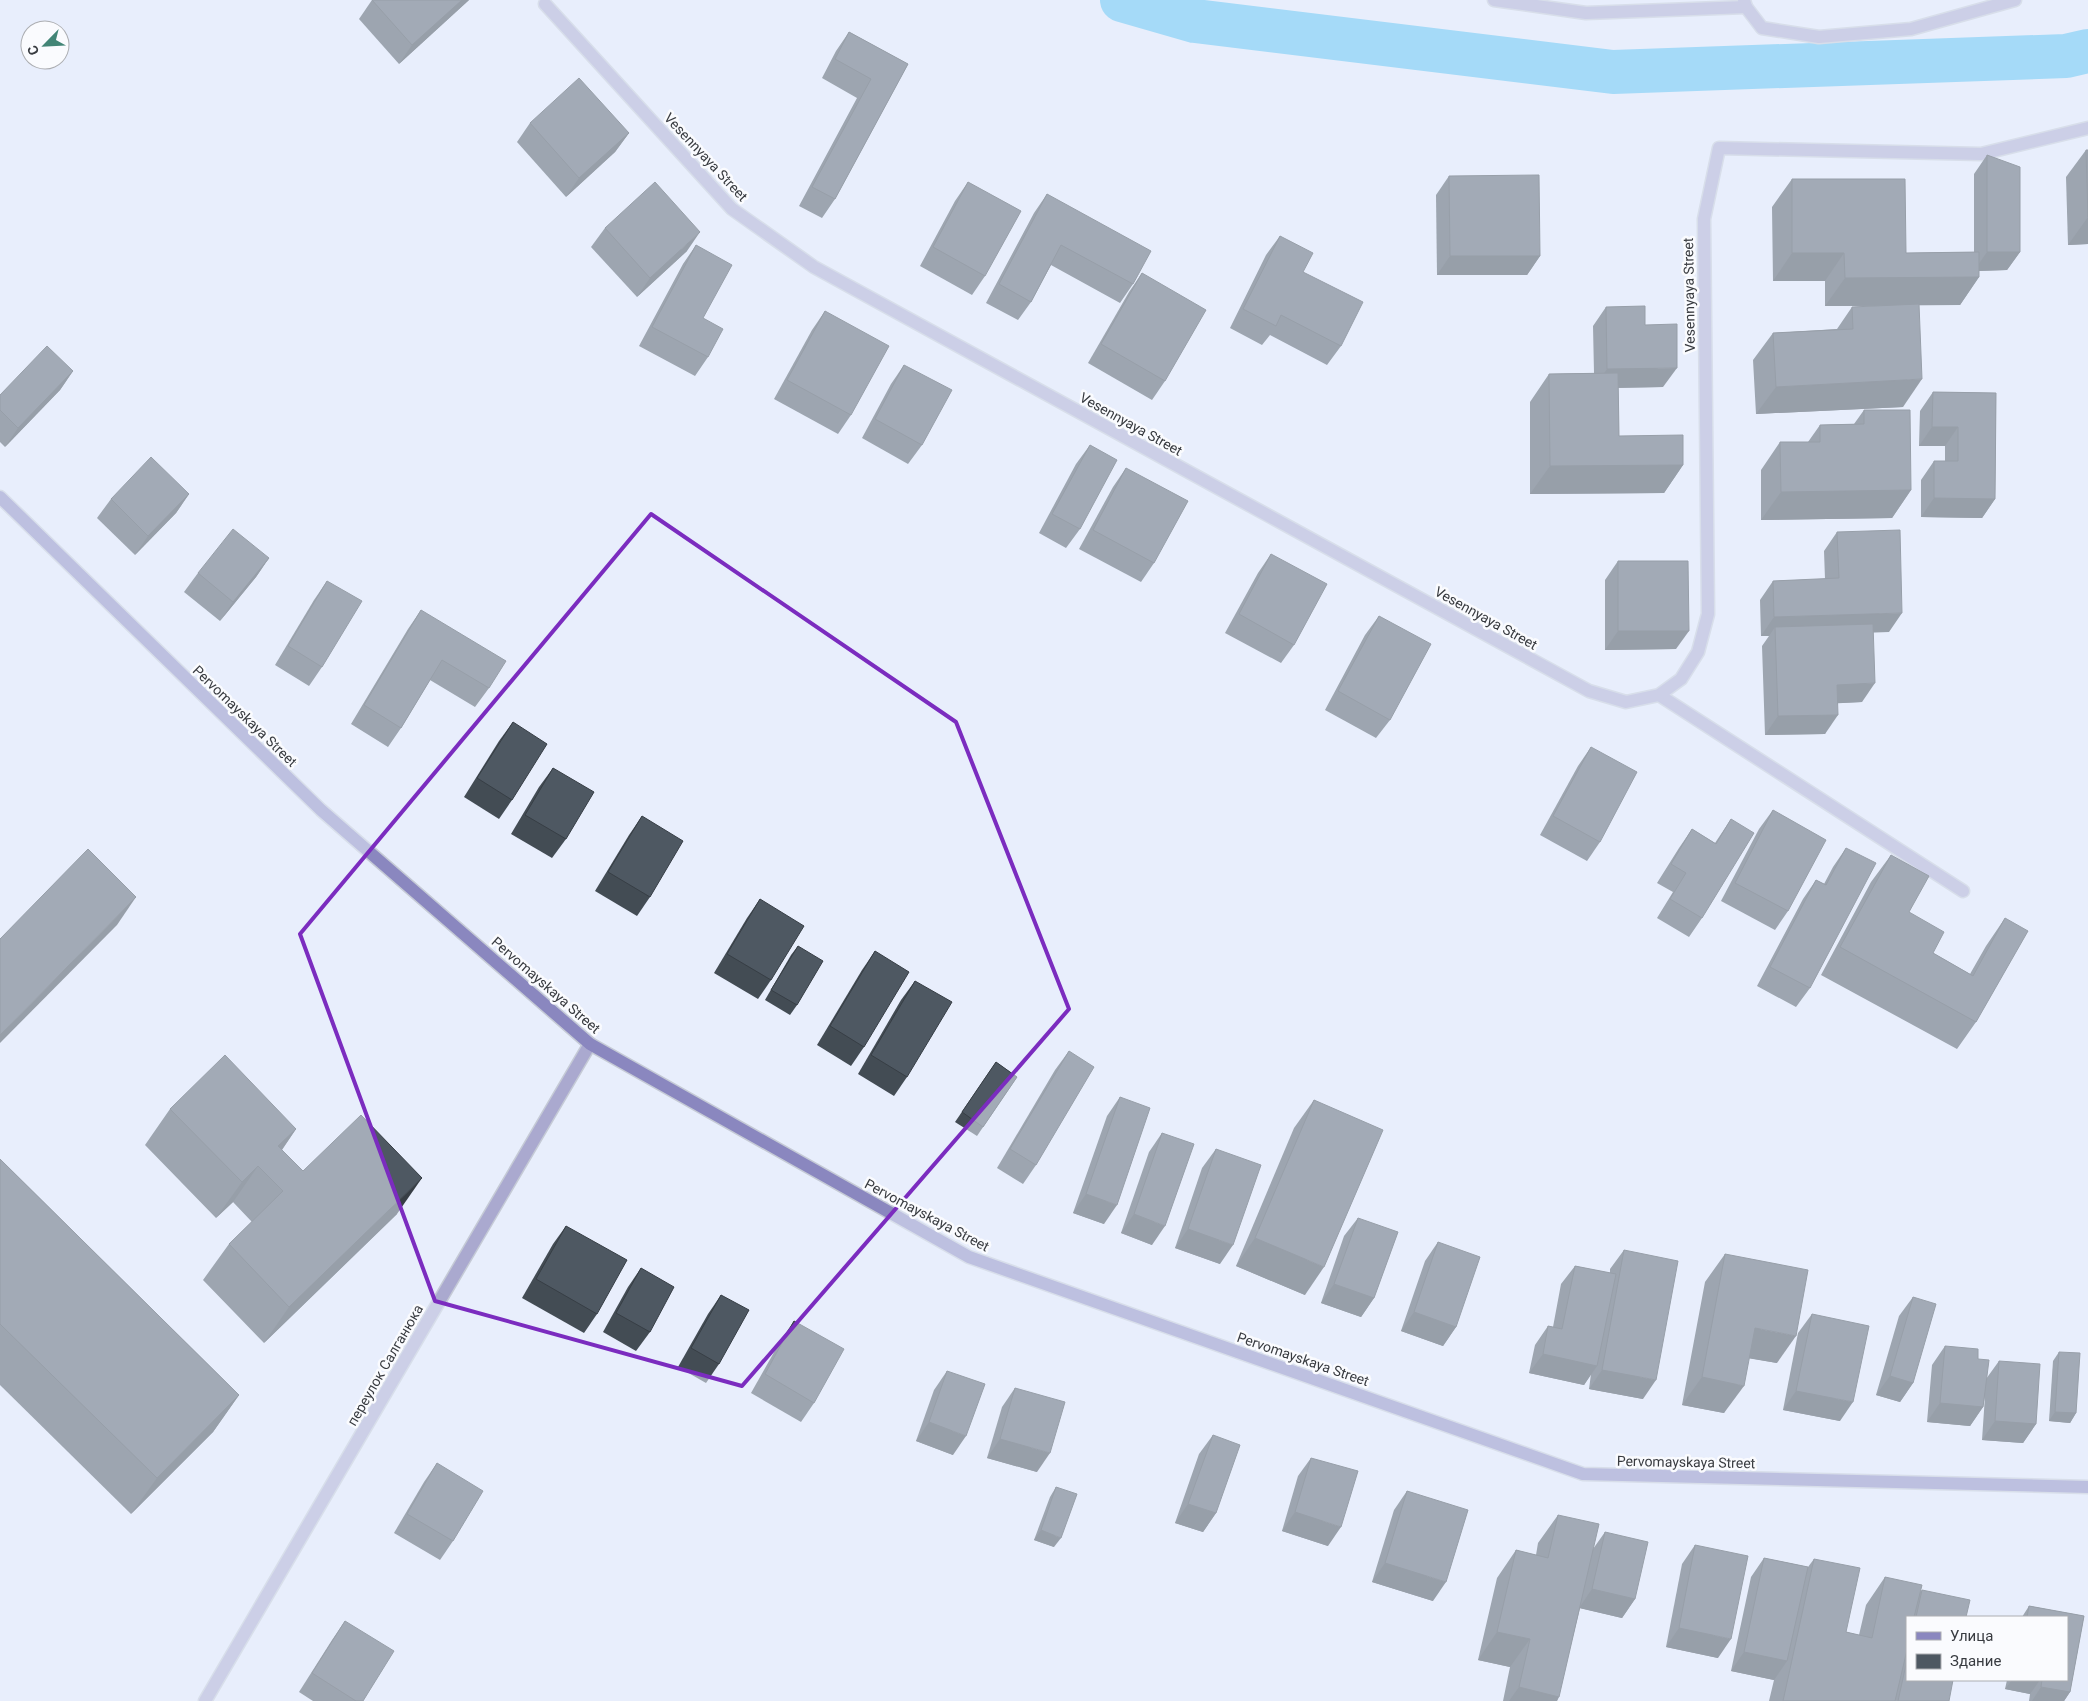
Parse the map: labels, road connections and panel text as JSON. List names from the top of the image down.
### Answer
{
  "streets": {
    "main road": ["Pervomayskaya Street"],
    "street": ["Vesennyaya Street", "переулок Салганюка"]
  },
  "crossings": [
    ["Pervomayskaya Street", "переулок Салганюка"]
  ],
  "legend": ["Улица", "Здание"],
  "north": "bottom left"
}
